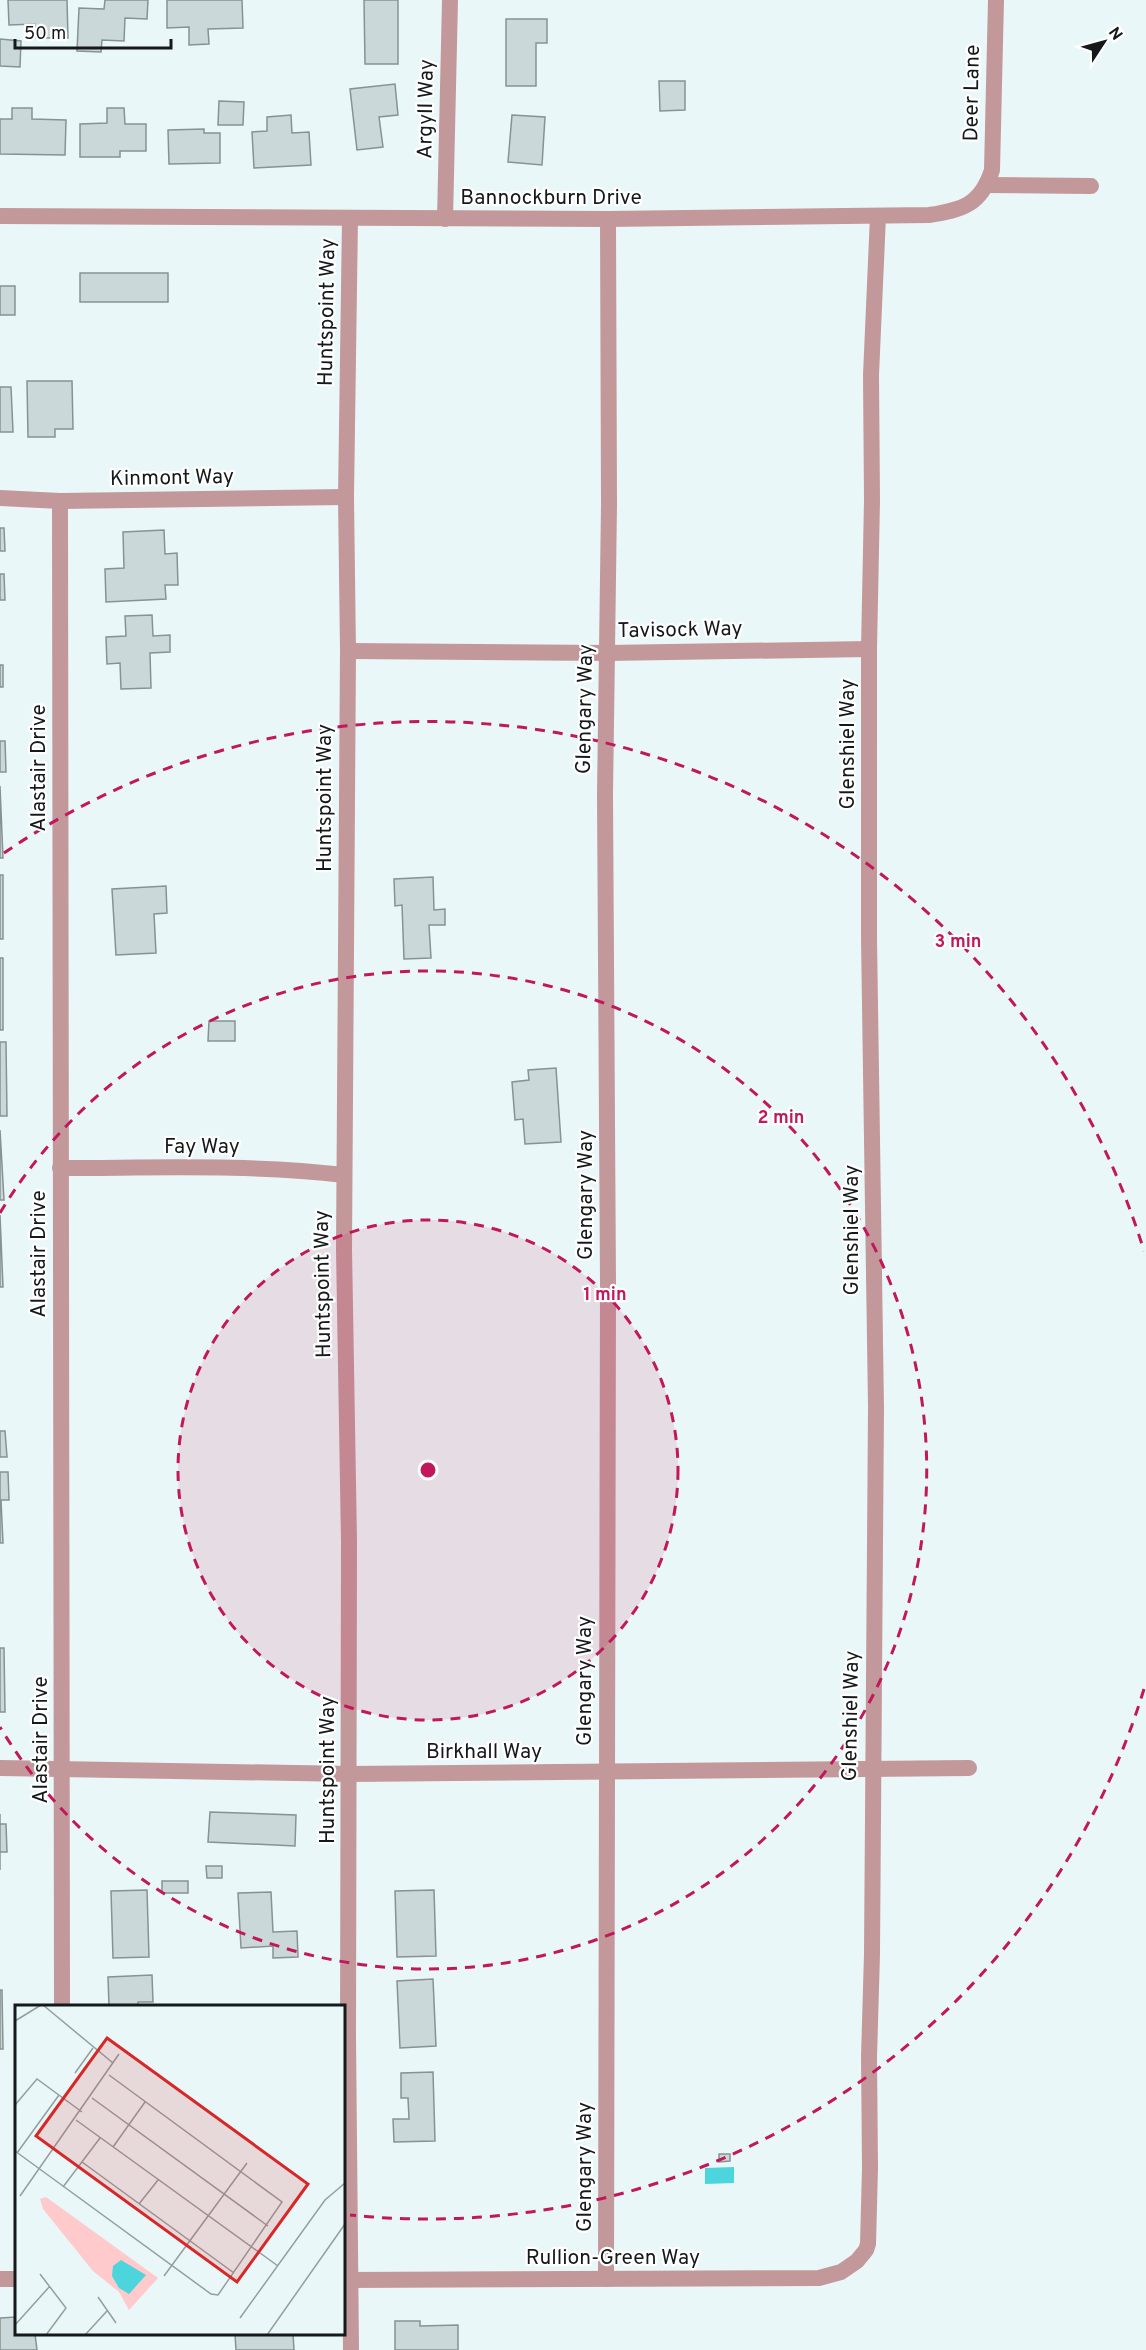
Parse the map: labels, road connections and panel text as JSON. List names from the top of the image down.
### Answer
{
  "streets": {
    "street": [
      "Deer Lane",
      "Argyll Way",
      "Bannockburn Drive",
      "Huntspoint Way",
      "Kinmont Way",
      "Tavisock Way",
      "Glengary Way",
      "Glenshiel Way",
      "Alastair Drive",
      "Fay Way",
      "Birkhall Way",
      "Rullion-Green Way"
    ]
  },
  "crossings": [
    ["Deer Lane", "Bannockburn Drive"],
    ["Argyll Way", "Bannockburn Drive"],
    ["Bannockburn Drive", "Huntspoint Way"],
    ["Bannockburn Drive", "Glengary Way"],
    ["Bannockburn Drive", "Glenshiel Way"],
    ["Huntspoint Way", "Kinmont Way"],
    ["Huntspoint Way", "Tavisock Way"],
    ["Huntspoint Way", "Fay Way"],
    ["Huntspoint Way", "Birkhall Way"],
    ["Huntspoint Way", "Rullion-Green Way"],
    ["Kinmont Way", "Alastair Drive"],
    ["Tavisock Way", "Glengary Way"],
    ["Tavisock Way", "Glenshiel Way"],
    ["Glengary Way", "Birkhall Way"],
    ["Glengary Way", "Rullion-Green Way"],
    ["Glenshiel Way", "Birkhall Way"],
    ["Glenshiel Way", "Rullion-Green Way"],
    ["Alastair Drive", "Fay Way"],
    ["Alastair Drive", "Birkhall Way"]
  ],
  "scale_bar": "50 m",
  "north": "top right",
  "rings": ["3 min", "2 min", "1 min"]
}
